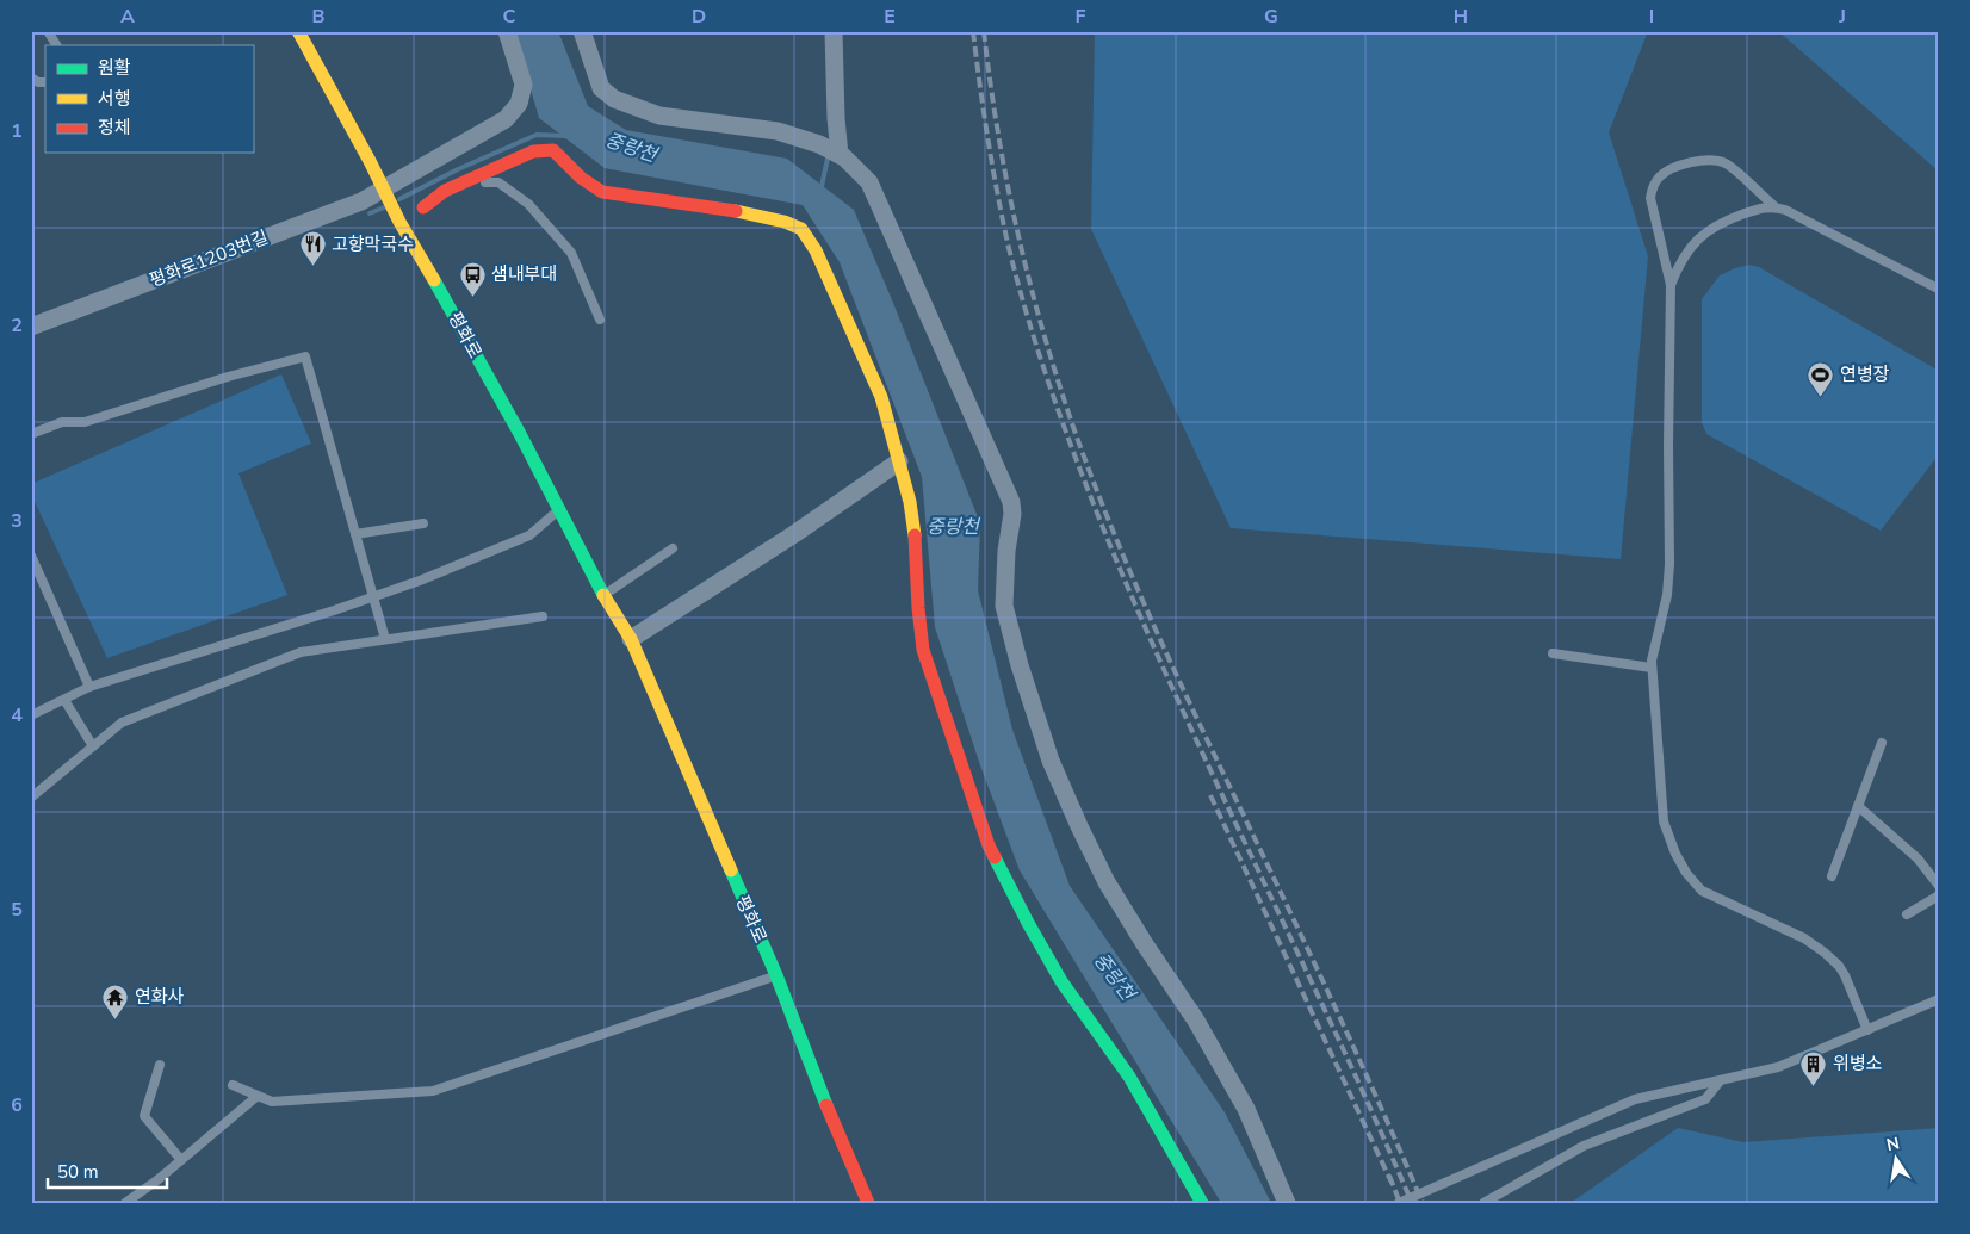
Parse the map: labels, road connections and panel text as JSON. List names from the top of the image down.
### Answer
{
  "streets": {
    "street": ["평화로1203번길", "평화로"]
  },
  "crossings": [
    ["평화로1203번길", "평화로"]
  ],
  "water": ["중랑천"],
  "places": {
    "restaurant": ["고향막국수"],
    "bus stop": ["샘내부대"],
    "sports": ["연병장"],
    "temple": ["연화사"],
    "building": ["위병소"]
  },
  "legend": ["원활", "서행", "정체"],
  "scale_bar": "50 m",
  "north": "top",
  "grid": {
    "columns": [
      "A",
      "B",
      "C",
      "D",
      "E",
      "F",
      "G",
      "H",
      "I",
      "J"
    ],
    "rows": [
      "1",
      "2",
      "3",
      "4",
      "5",
      "6"
    ]
  }
}
